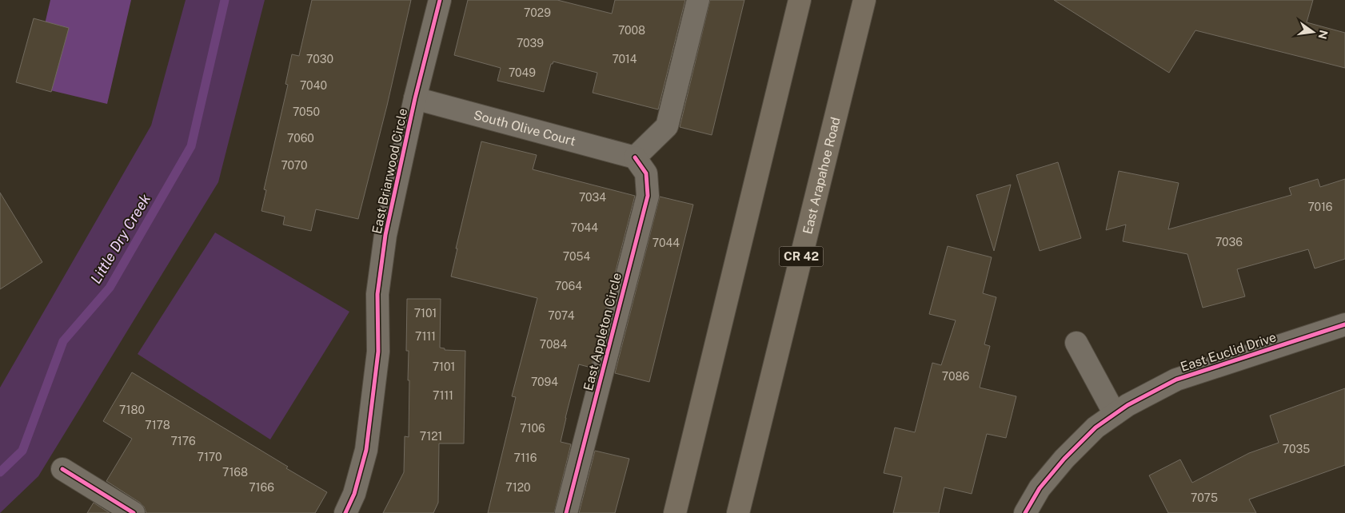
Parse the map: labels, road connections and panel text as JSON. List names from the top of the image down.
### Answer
{
  "streets": {
    "main road": ["East Arapahoe Road", "CR 42"],
    "street": [
      "South Olive Court",
      "East Briarwood Circle",
      "East Appleton Circle",
      "East Euclid Drive"
    ]
  },
  "crossings": [
    ["South Olive Court", "East Briarwood Circle"],
    ["South Olive Court", "East Appleton Circle"]
  ],
  "water": ["Little Dry Creek"],
  "house_numbers": [
    "7029",
    "7008",
    "7039",
    "7030",
    "7014",
    "7049",
    "7040",
    "7050",
    "7060",
    "7070",
    "7034",
    "7016",
    "7044",
    "7036",
    "7044",
    "7054",
    "7064",
    "7101",
    "7074",
    "7111",
    "7084",
    "7101",
    "7086",
    "7094",
    "7111",
    "7180",
    "7178",
    "7106",
    "7121",
    "7176",
    "7035",
    "7170",
    "7116",
    "7168",
    "7166",
    "7120",
    "7075"
  ],
  "north": "right"
}
